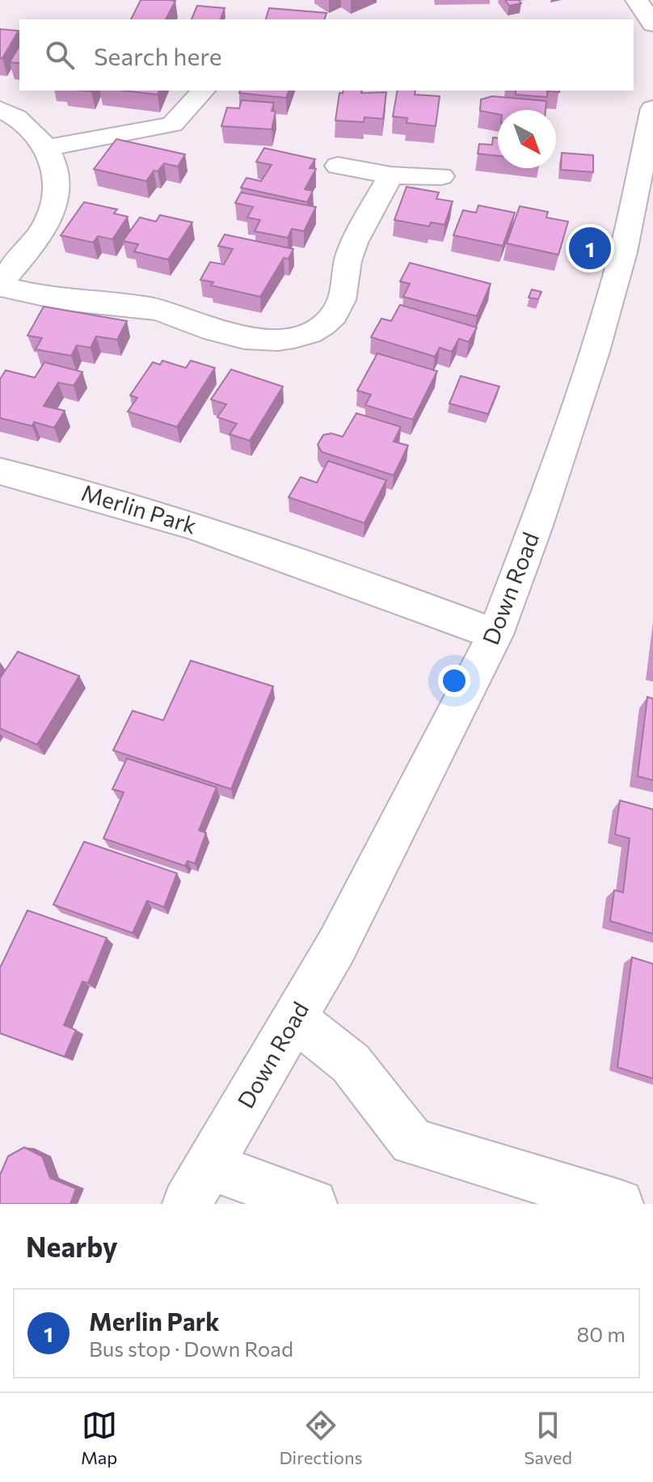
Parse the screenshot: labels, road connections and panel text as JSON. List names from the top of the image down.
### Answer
{
  "streets": {
    "street": ["Merlin Park", "Down Road"]
  },
  "crossings": [
    ["Merlin Park", "Down Road"]
  ],
  "north": "bottom right",
  "page": {
    "search": "Search here",
    "pins": "1",
    "heading": "Nearby",
    "list": [
      {
        "mark": "1",
        "name": "Merlin Park",
        "note": "Bus stop · Down Road",
        "value": "80 m"
      }
    ],
    "nav": ["Map", "Directions", "Saved"]
  }
}
